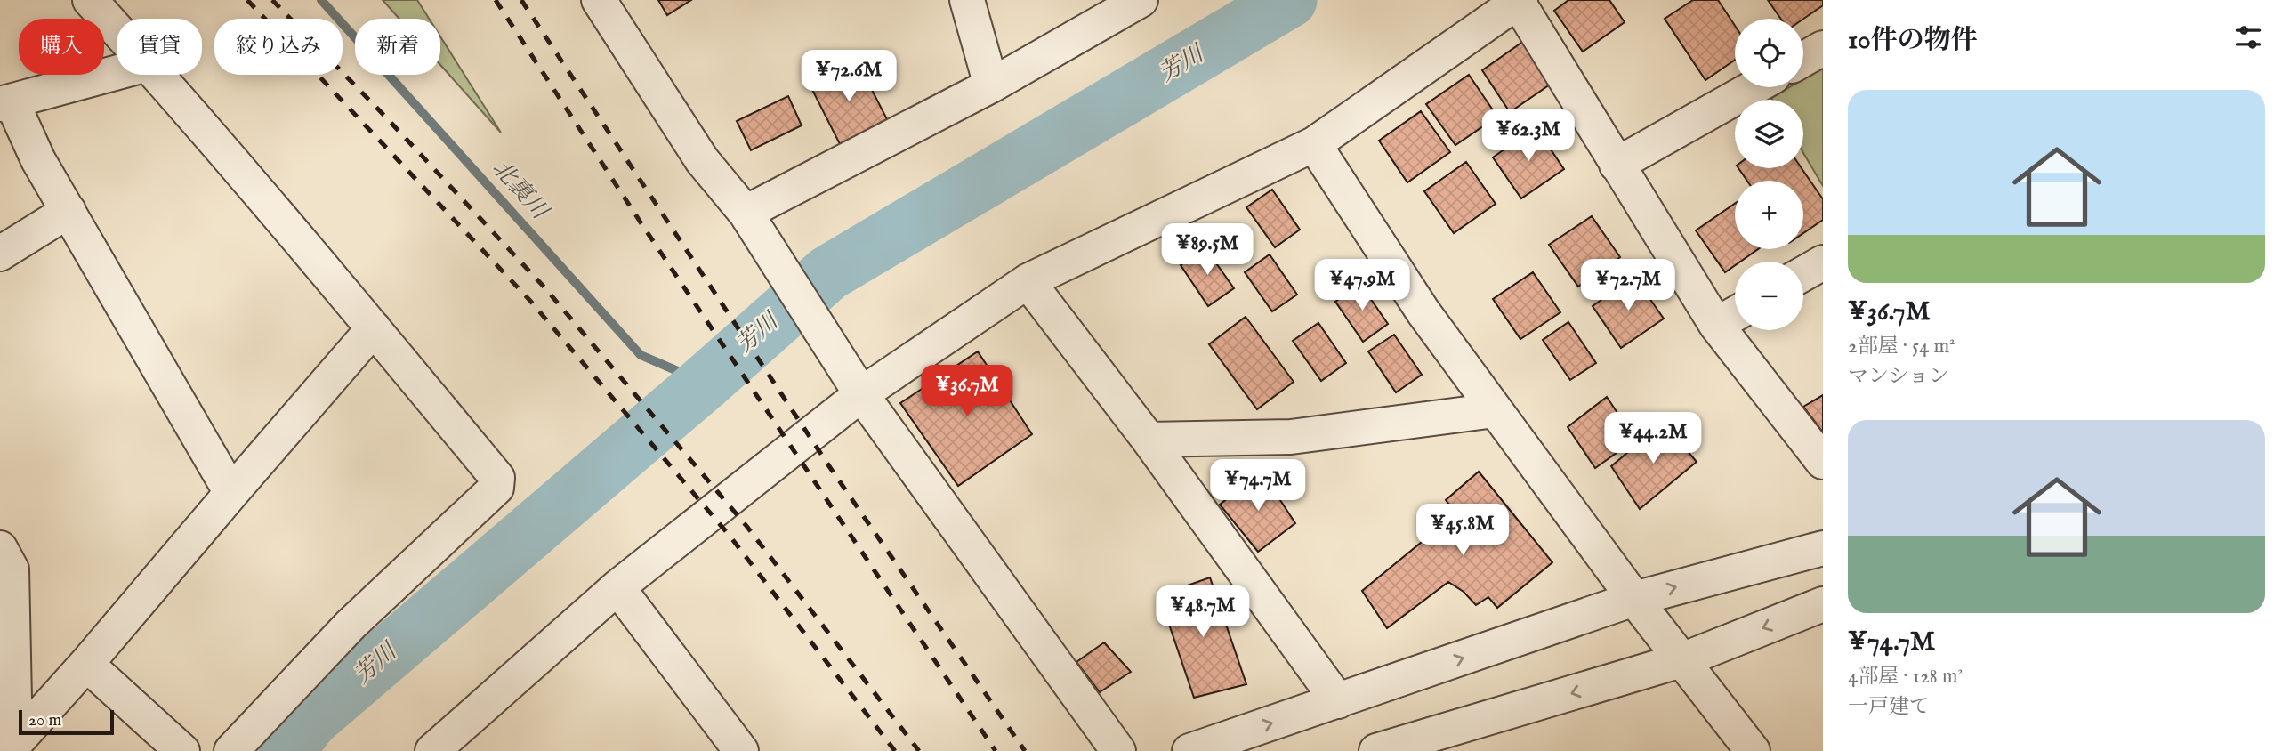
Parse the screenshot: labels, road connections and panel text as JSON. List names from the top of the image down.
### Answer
{
  "water": ["芳川", "北裏川"],
  "scale_bar": "20 m",
  "page": {
    "heading": "10件の物件",
    "map_buttons": ["+", "−"],
    "chip": [
      "購入",
      "賃貸",
      "絞り込み",
      "新着"
    ],
    "price": [
      "¥72.6M",
      "¥62.3M",
      "¥89.5M",
      "¥47.9M",
      "¥72.7M",
      "¥36.7M",
      "¥44.2M",
      "¥74.7M",
      "¥45.8M",
      "¥48.7M"
    ],
    "list": [
      {
        "name": "¥36.7M",
        "note": "2部屋 · 54 m² · マンション"
      },
      {
        "name": "¥74.7M",
        "note": "4部屋 · 128 m² · 一戸建て"
      }
    ],
    "scale": "20 m"
  }
}
